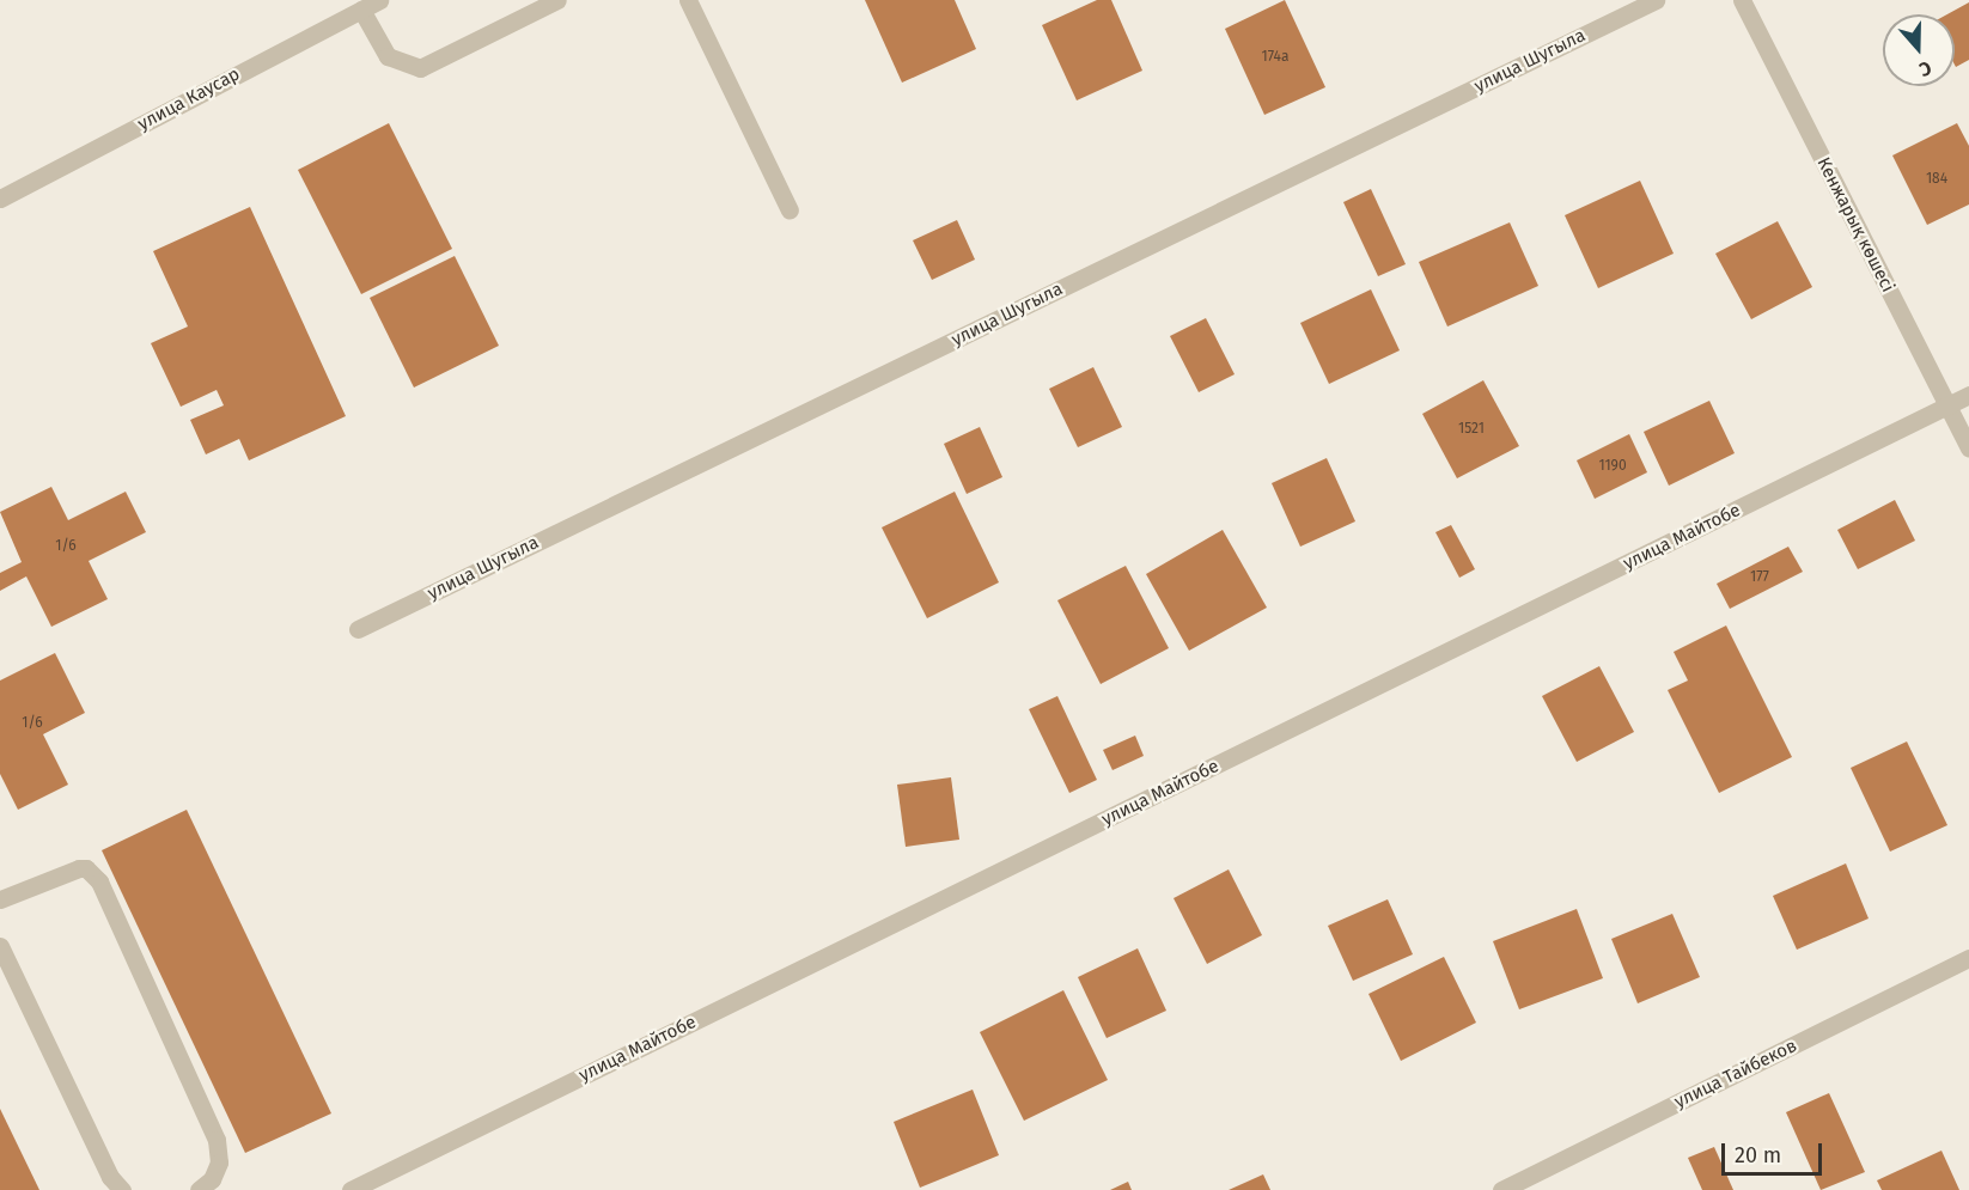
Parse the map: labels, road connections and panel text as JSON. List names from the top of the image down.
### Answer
{
  "streets": {
    "street": [
      "улица Шугыла",
      "улица Каусар",
      "Кенжарық көшесі",
      "улица Майтобе",
      "улица Тайбеков"
    ]
  },
  "crossings": [
    ["Кенжарық көшесі", "улица Майтобе"]
  ],
  "house_numbers": [
    "174а",
    "184",
    "1521",
    "1190",
    "1/6",
    "177",
    "1/6"
  ],
  "scale_bar": "20 m",
  "north": "bottom"
}
